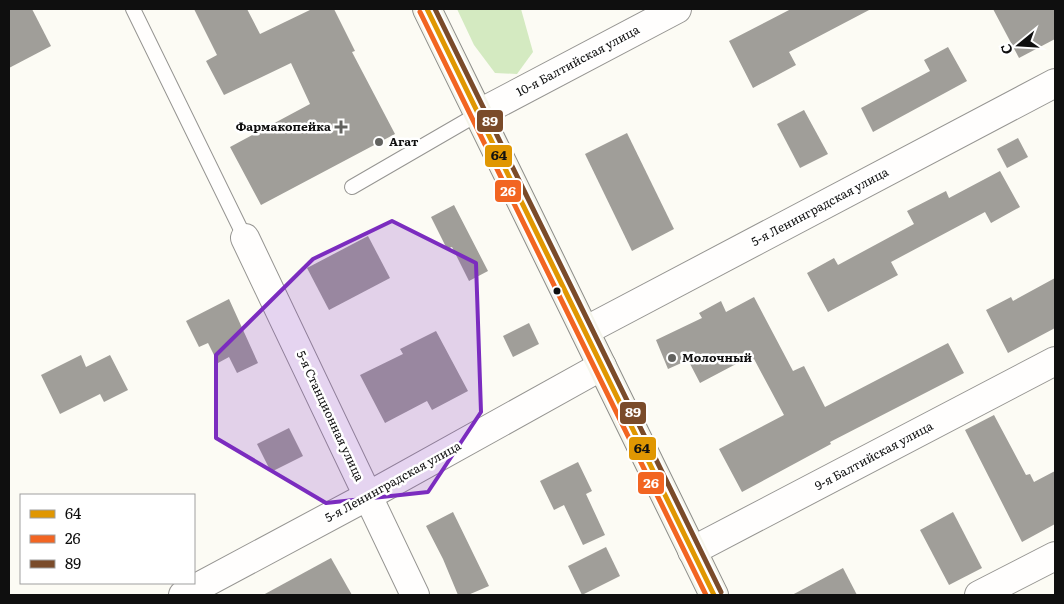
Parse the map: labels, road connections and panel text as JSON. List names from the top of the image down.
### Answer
{
  "streets": {
    "street": [
      "10-я Балтийская улица",
      "5-я Ленинградская улица",
      "5-я Станционная улица",
      "9-я Балтийская улица"
    ]
  },
  "crossings": [
    ["5-я Ленинградская улица", "5-я Станционная улица"]
  ],
  "places": {
    "health": ["Фармакопейка"],
    "other": ["Агат", "Молочный"]
  },
  "lines": ["transit line 64", "transit line 89", "transit line 26"],
  "legend": ["64", "26", "89"],
  "north": "left"
}
